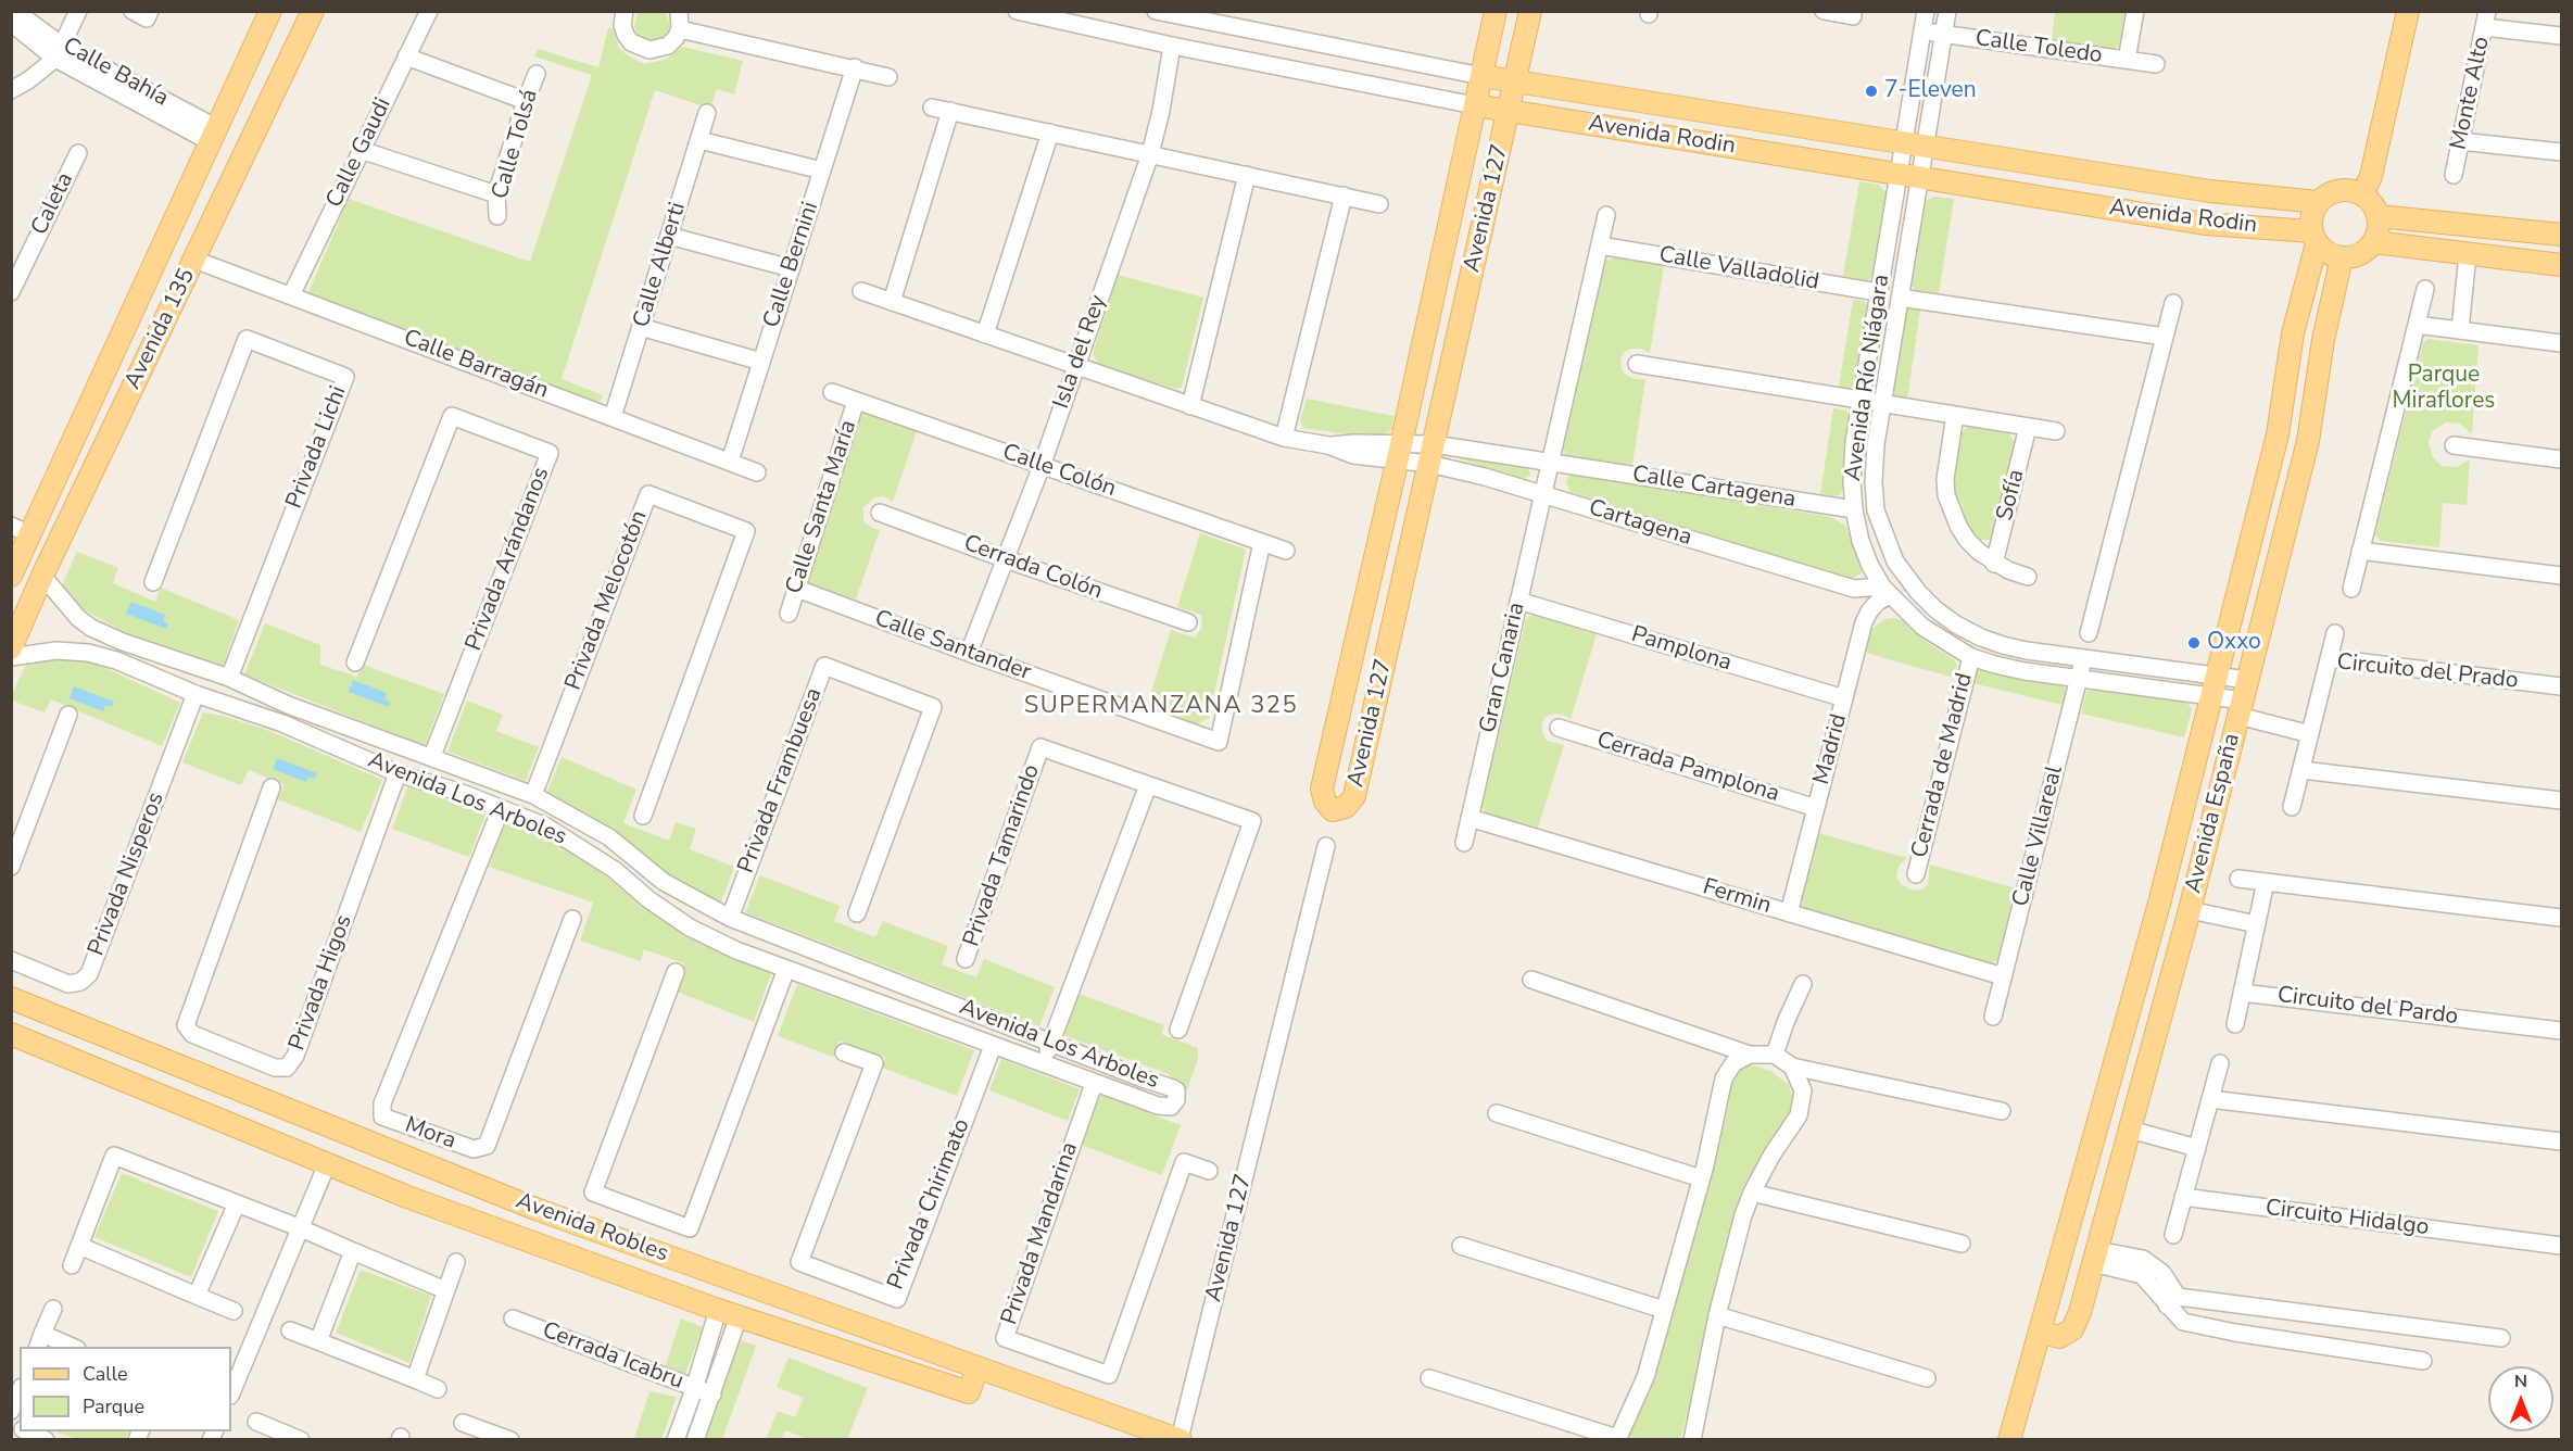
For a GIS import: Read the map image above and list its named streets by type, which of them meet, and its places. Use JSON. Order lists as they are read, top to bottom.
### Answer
{
  "streets": {
    "main road": [
      "Avenida Rodin",
      "Avenida 127",
      "Avenida 135",
      "Avenida España",
      "Avenida Robles"
    ],
    "street": [
      "Calle Toledo",
      "Calle Bahía",
      "Monte Alto",
      "Calle Tolsá",
      "Calle Gaudi",
      "Caleta",
      "Calle Alberti",
      "Calle Bernini",
      "Calle Valladolid",
      "Isla del Rey",
      "Calle Barragán",
      "Avenida Río Niágara",
      "Privada Lichi",
      "Calle Colón",
      "Calle Cartagena",
      "Sofía",
      "Calle Santa María",
      "Cartagena",
      "Privada Arándanos",
      "Cerrada Colón",
      "Privada Melocotón",
      "Calle Santander",
      "Pamplona",
      "Gran Canaria",
      "Circuito del Prado",
      "Madrid",
      "Cerrada de Madrid",
      "Cerrada Pamplona",
      "Privada Frambuesa",
      "Avenida Los Arboles",
      "Calle Villareal",
      "Privada Tamarindo",
      "Privada Nisperos",
      "Fermin",
      "Privada Higos",
      "Circuito del Pardo",
      "Mora",
      "Privada Chirimato",
      "Circuito Hidalgo",
      "Privada Mandarina",
      "Cerrada Icabru"
    ]
  },
  "crossings": [
    ["Calle Toledo", "Avenida Río Niágara"],
    ["Calle Bahía", "Avenida 135"],
    ["Avenida Rodin", "Avenida 127"],
    ["Avenida Rodin", "Isla del Rey"],
    ["Avenida Rodin", "Avenida Río Niágara"],
    ["Avenida Rodin", "Avenida España"],
    ["Calle Gaudi", "Calle Barragán"],
    ["Avenida 127", "Cartagena"],
    ["Avenida 127", "Avenida Robles"],
    ["Calle Alberti", "Calle Barragán"],
    ["Calle Bernini", "Calle Barragán"],
    ["Calle Valladolid", "Avenida Río Niágara"],
    ["Avenida 135", "Calle Barragán"],
    ["Avenida 135", "Avenida Los Arboles"],
    ["Isla del Rey", "Calle Colón"],
    ["Isla del Rey", "Cartagena"],
    ["Isla del Rey", "Cerrada Colón"],
    ["Isla del Rey", "Calle Santander"],
    ["Avenida Río Niágara", "Calle Cartagena"],
    ["Avenida Río Niágara", "Cartagena"],
    ["Avenida Río Niágara", "Madrid"],
    ["Avenida Río Niágara", "Cerrada de Madrid"],
    ["Avenida Río Niágara", "Avenida España"],
    ["Avenida Río Niágara", "Calle Villareal"],
    ["Privada Lichi", "Avenida Los Arboles"],
    ["Calle Colón", "Calle Santa María"],
    ["Calle Colón", "Calle Santander"],
    ["Calle Cartagena", "Cartagena"],
    ["Calle Santa María", "Calle Santander"],
    ["Cartagena", "Gran Canaria"],
    ["Cartagena", "Madrid"],
    ["Privada Arándanos", "Avenida Los Arboles"],
    ["Privada Melocotón", "Avenida Los Arboles"],
    ["Pamplona", "Gran Canaria"],
    ["Pamplona", "Madrid"],
    ["Gran Canaria", "Fermin"],
    ["Madrid", "Cerrada Pamplona"],
    ["Madrid", "Fermin"],
    ["Privada Frambuesa", "Avenida Los Arboles"],
    ["Avenida Los Arboles", "Privada Nisperos"],
    ["Avenida Los Arboles", "Privada Higos"],
    ["Avenida Los Arboles", "Mora"],
    ["Avenida Los Arboles", "Privada Chirimato"],
    ["Avenida Los Arboles", "Privada Mandarina"],
    ["Calle Villareal", "Fermin"]
  ],
  "districts": ["SUPERMANZANA 325"],
  "parks": ["Parque Miraflores"],
  "places": ["7-Eleven", "Oxxo"],
  "legend": ["Calle", "Parque"],
  "north": "top"
}
